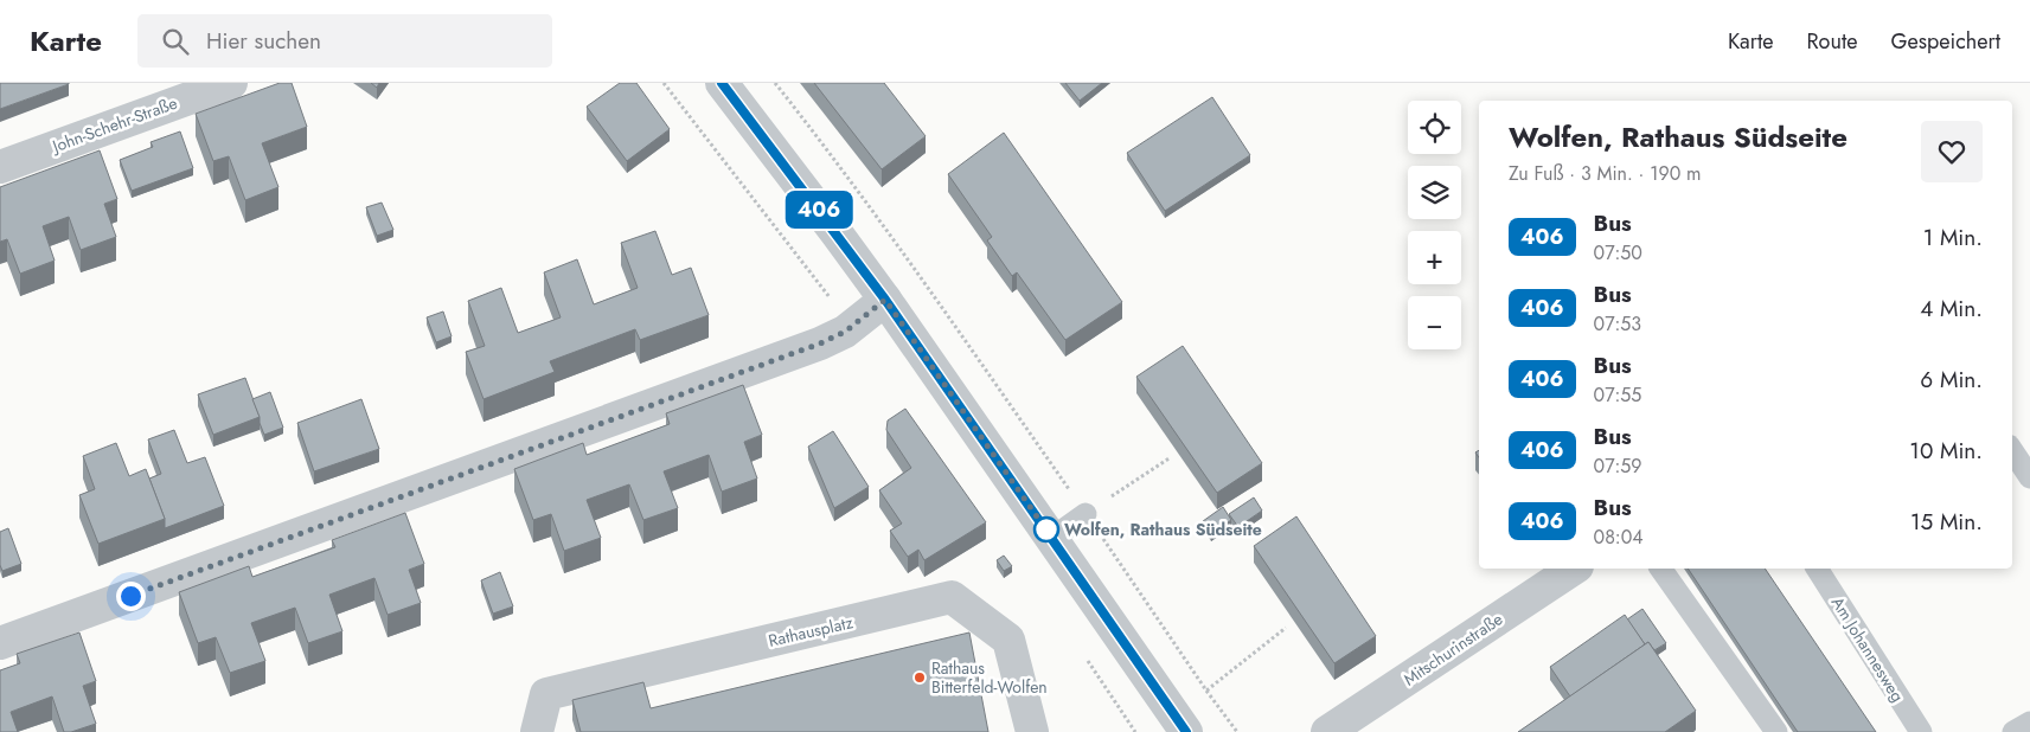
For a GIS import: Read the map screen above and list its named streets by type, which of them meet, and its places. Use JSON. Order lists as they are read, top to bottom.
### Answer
{
  "streets": {
    "street": ["John-Schehr-Straße", "Rathausplatz", "Mitschurinstraße"],
    "lane": ["Am Johannesweg"]
  },
  "places": ["Wolfen, Rathaus Südseite", "Rathaus Bitterfeld-Wolfen"],
  "lines": ["bus line 406"],
  "page": {
    "header": "Karte",
    "search": "Hier suchen",
    "nav": ["Karte", "Route", "Gespeichert"],
    "on_map": "406",
    "map_buttons": ["+", "−"],
    "heading": ["Wolfen, Rathaus Südseite", "Zu Fuß · 3 Min. · 190 m"],
    "list": [
      {
        "mark": "406",
        "name": "Bus",
        "note": "07:50",
        "value": "1 Min."
      },
      {
        "mark": "406",
        "name": "Bus",
        "note": "07:53",
        "value": "4 Min."
      },
      {
        "mark": "406",
        "name": "Bus",
        "note": "07:55",
        "value": "6 Min."
      },
      {
        "mark": "406",
        "name": "Bus",
        "note": "07:59",
        "value": "10 Min."
      },
      {
        "mark": "406",
        "name": "Bus",
        "note": "08:04",
        "value": "15 Min."
      }
    ]
  }
}
